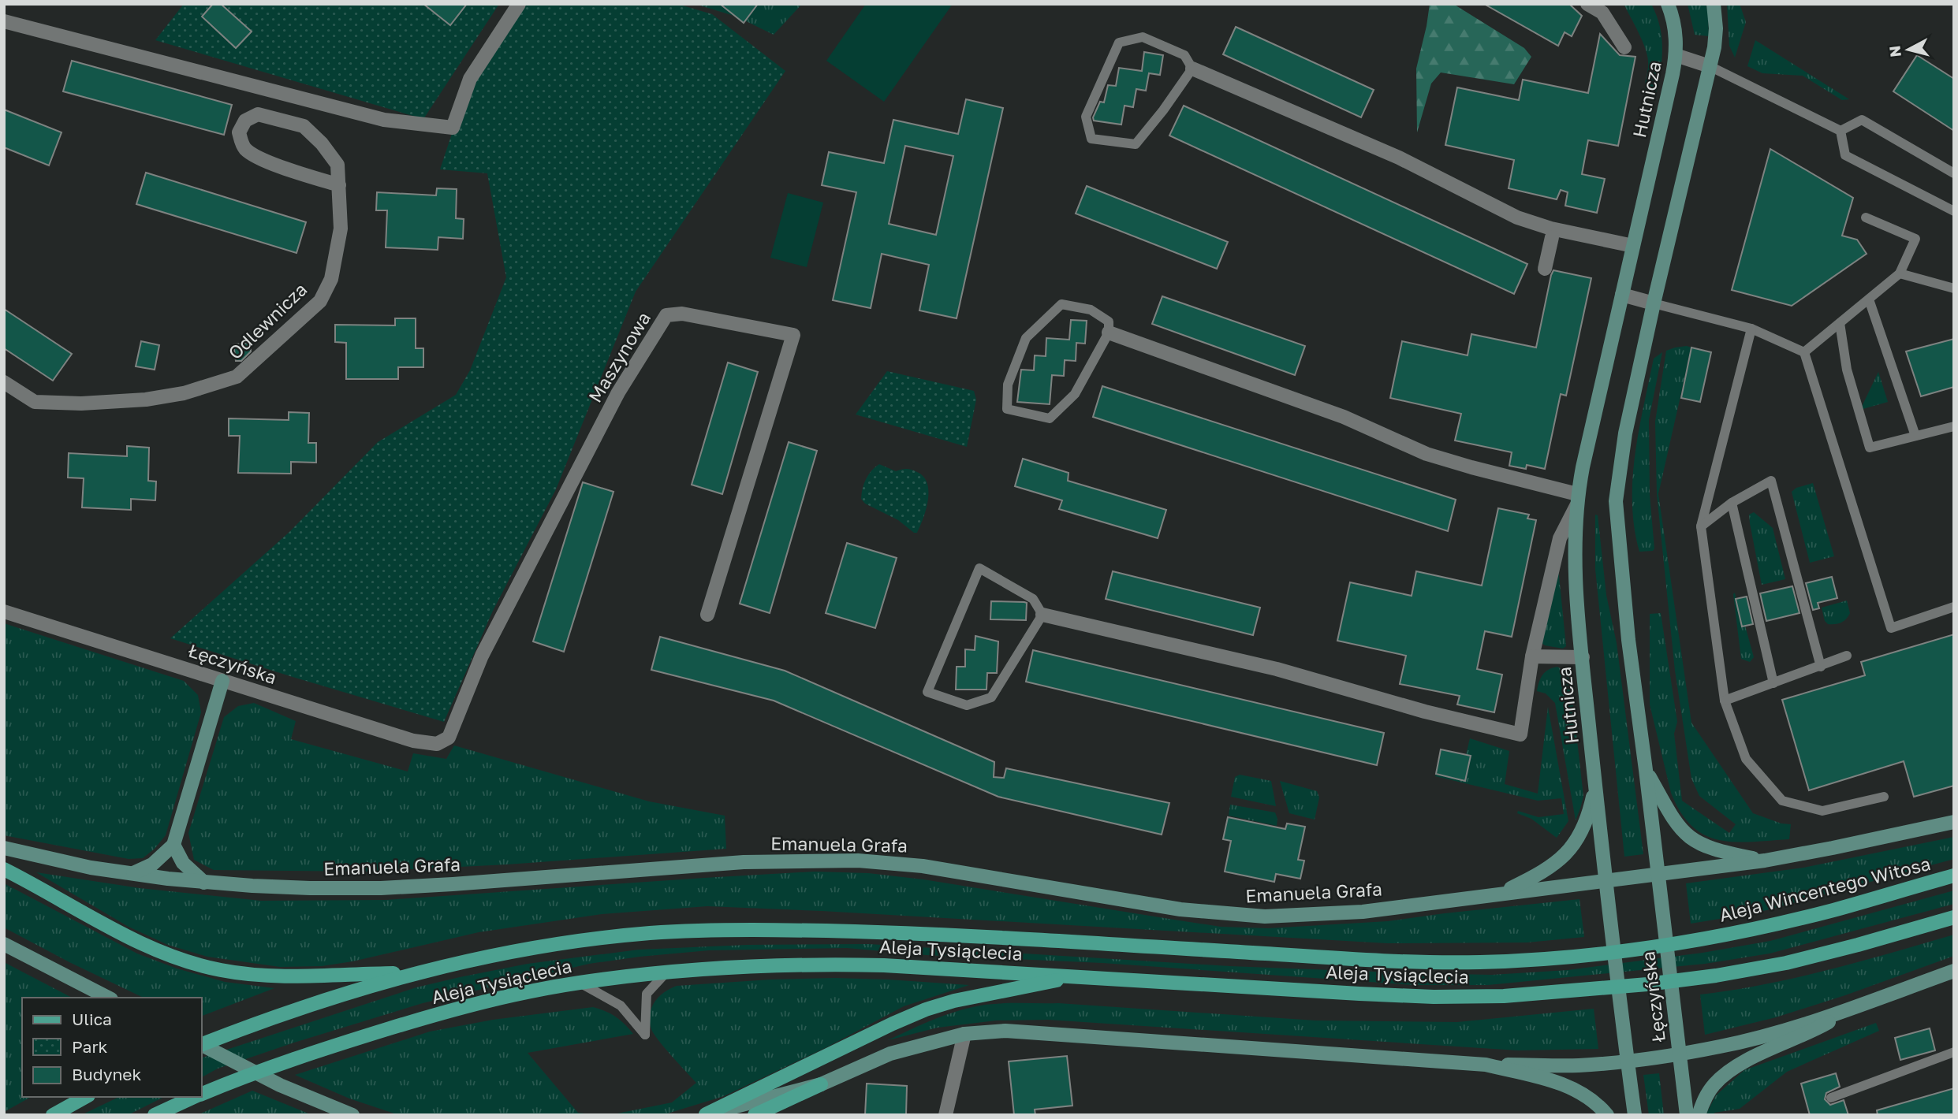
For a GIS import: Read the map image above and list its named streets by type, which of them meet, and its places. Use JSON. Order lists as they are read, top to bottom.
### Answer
{
  "streets": {
    "main road": ["Aleja Wincentego Witosa", "Aleja Tysiąclecia"],
    "street": [
      "Hutnicza",
      "Odlewnicza",
      "Maszynowa",
      "Łęczyńska",
      "Emanuela Grafa"
    ]
  },
  "crossings": [
    ["Hutnicza", "Emanuela Grafa"],
    ["Maszynowa", "Łęczyńska"],
    ["Aleja Wincentego Witosa", "Aleja Tysiąclecia"]
  ],
  "legend": ["Ulica", "Park", "Budynek"],
  "north": "left"
}
